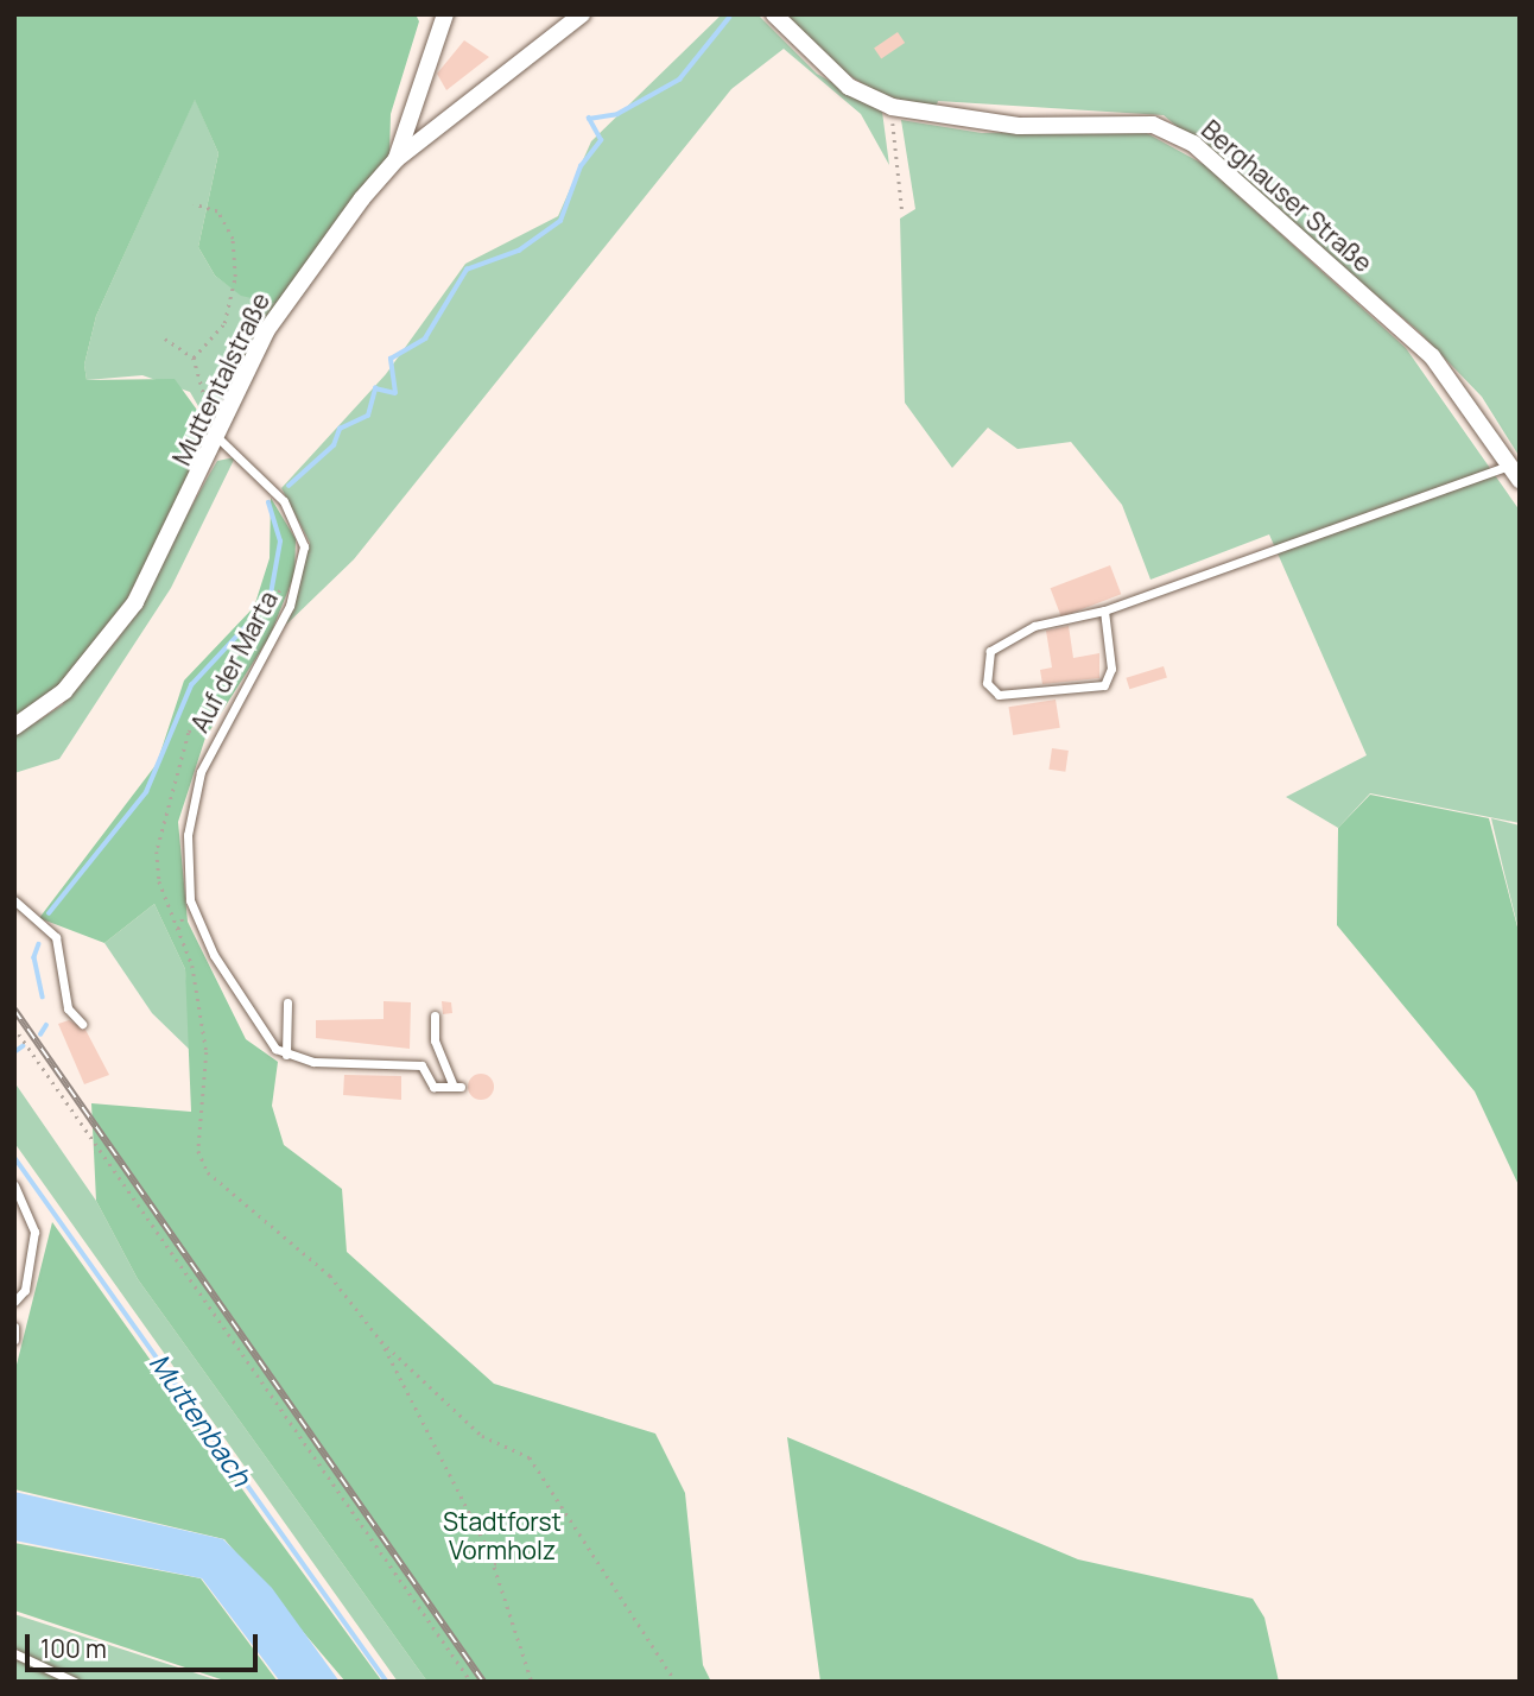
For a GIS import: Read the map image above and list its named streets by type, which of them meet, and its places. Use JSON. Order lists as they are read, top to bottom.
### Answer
{
  "streets": {
    "street": ["Berghauser Straße", "Muttentalstraße"],
    "lane": ["Auf der Marta"]
  },
  "crossings": [
    ["Muttentalstraße", "Auf der Marta"]
  ],
  "water": ["Muttenbach"],
  "parks": ["Stadtforst Vormholz"],
  "scale_bar": "100 m"
}
